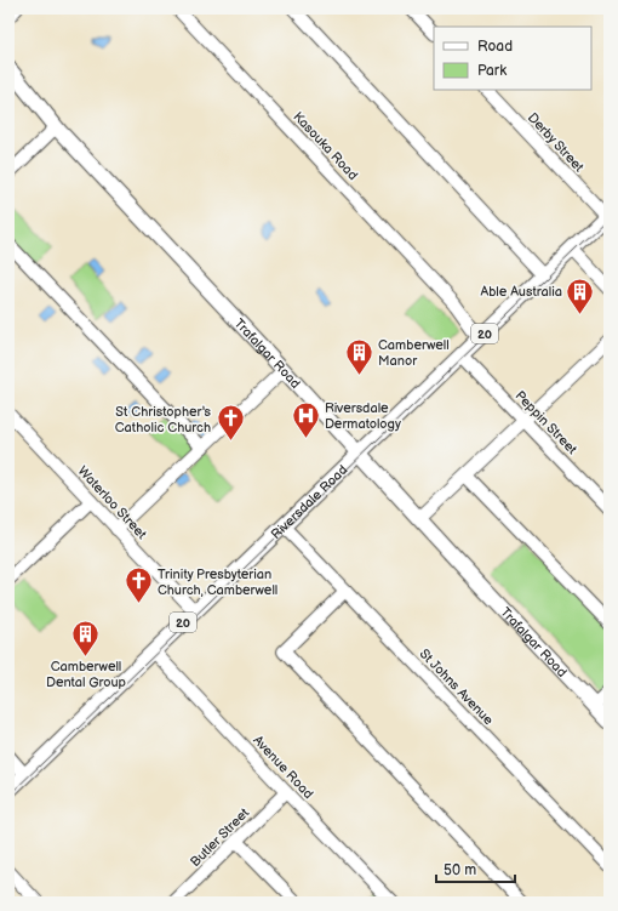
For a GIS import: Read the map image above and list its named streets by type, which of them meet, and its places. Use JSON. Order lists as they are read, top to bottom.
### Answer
{
  "streets": {
    "main road": ["20", "Trafalgar Road", "Riversdale Road"],
    "street": [
      "Derby Street",
      "Kasouka Road",
      "Peppin Street",
      "Waterloo Street",
      "St Johns Avenue",
      "Avenue Road",
      "Butler Street"
    ]
  },
  "crossings": [
    ["Derby Street", "Riversdale Road"],
    ["Kasouka Road", "Riversdale Road"],
    ["Trafalgar Road", "Riversdale Road"],
    ["Peppin Street", "Riversdale Road"],
    ["Waterloo Street", "Riversdale Road"],
    ["Riversdale Road", "St Johns Avenue"],
    ["Riversdale Road", "Avenue Road"],
    ["Avenue Road", "Butler Street"]
  ],
  "places": {
    "building": ["Able Australia", "Camberwell Manor", "Camberwell Dental Group"],
    "hospital": ["Riversdale Dermatology"],
    "church": ["St Christopher's Catholic Church", "Trinity Presbyterian Church, Camberwell"]
  },
  "legend": ["Road", "Park"],
  "scale_bar": "50 m"
}
